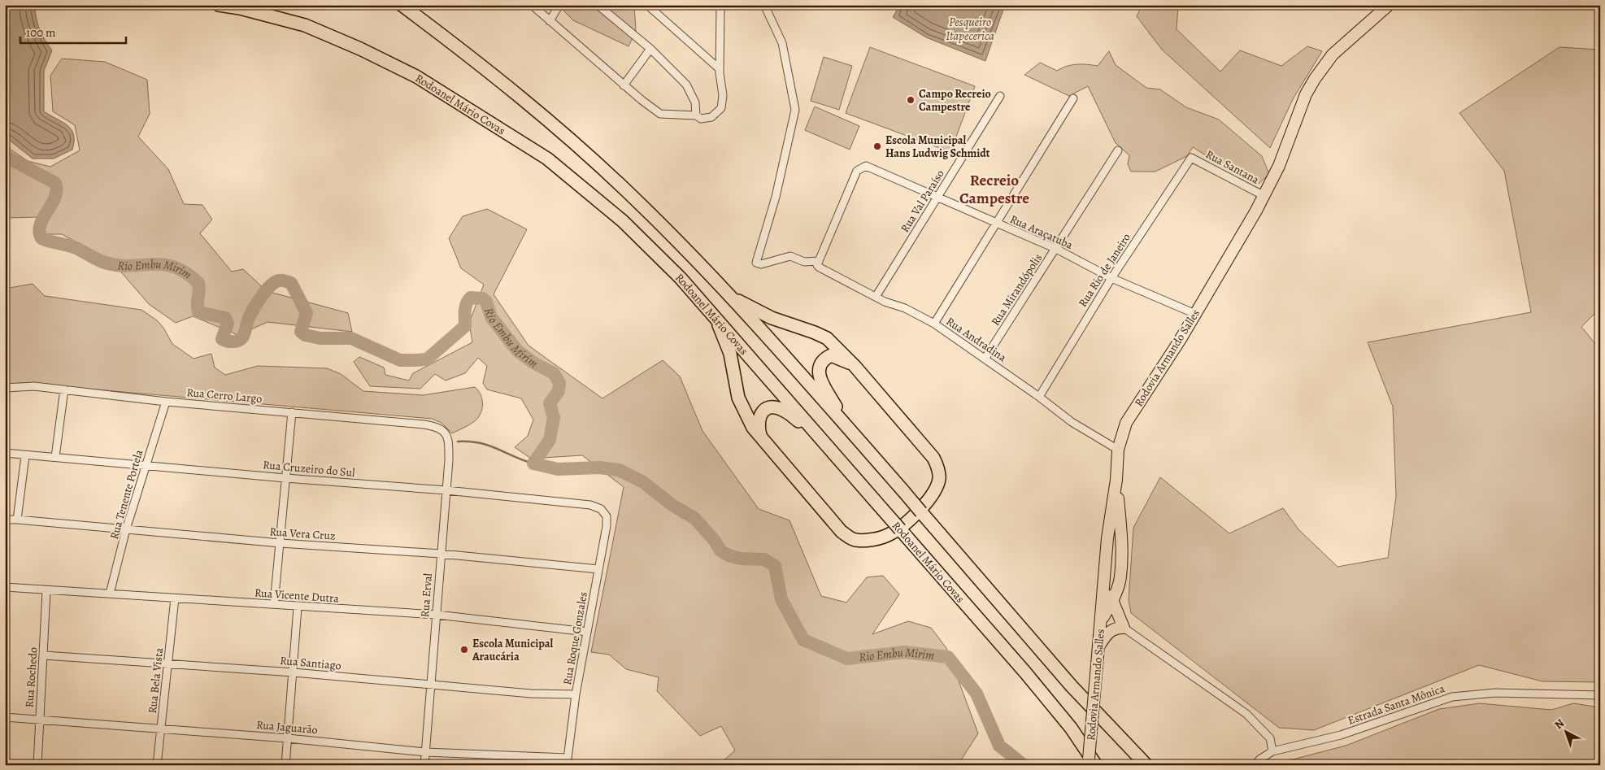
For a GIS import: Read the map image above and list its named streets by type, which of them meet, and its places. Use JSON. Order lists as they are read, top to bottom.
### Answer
{
  "streets": {
    "highway": ["Rodoanel Mário Covas"],
    "main road": ["Rodovia Armando Salles"],
    "street": [
      "Rua Santana",
      "Rua Val Paraíso",
      "Rua Araçatuba",
      "Rua Rio de Janeiro",
      "Rua Mirandópolis",
      "Rua Andradina",
      "Rua Cerro Largo",
      "Rua Cruzeiro do Sul",
      "Rua Tenente Portela",
      "Rua Vera Cruz",
      "Rua Vicente Dutra",
      "Rua Erval",
      "Rua Roque Gonzales",
      "Rua Santiago",
      "Rua Rochedo",
      "Rua Bela Vista",
      "Estrada Santa Mônica",
      "Rua Jaguarão"
    ]
  },
  "crossings": [
    ["Rua Santana", "Rua Rio de Janeiro"],
    ["Rua Santana", "Rodovia Armando Salles"],
    ["Rua Val Paraíso", "Rua Araçatuba"],
    ["Rua Val Paraíso", "Rua Andradina"],
    ["Rua Araçatuba", "Rua Rio de Janeiro"],
    ["Rua Araçatuba", "Rua Mirandópolis"],
    ["Rua Araçatuba", "Rua Andradina"],
    ["Rua Araçatuba", "Rodovia Armando Salles"],
    ["Rua Rio de Janeiro", "Rua Andradina"],
    ["Rua Mirandópolis", "Rua Andradina"],
    ["Rua Andradina", "Rodovia Armando Salles"],
    ["Rua Cerro Largo", "Rua Tenente Portela"],
    ["Rua Cerro Largo", "Rua Erval"],
    ["Rua Cruzeiro do Sul", "Rua Tenente Portela"],
    ["Rua Cruzeiro do Sul", "Rua Erval"],
    ["Rua Cruzeiro do Sul", "Rua Roque Gonzales"],
    ["Rua Tenente Portela", "Rua Vera Cruz"],
    ["Rua Tenente Portela", "Rua Vicente Dutra"],
    ["Rua Vera Cruz", "Rua Erval"],
    ["Rua Vera Cruz", "Rua Roque Gonzales"],
    ["Rua Vicente Dutra", "Rua Erval"],
    ["Rua Vicente Dutra", "Rua Roque Gonzales"],
    ["Rua Vicente Dutra", "Rua Rochedo"],
    ["Rua Vicente Dutra", "Rua Bela Vista"],
    ["Rua Erval", "Rua Santiago"],
    ["Rua Erval", "Rua Jaguarão"],
    ["Rua Roque Gonzales", "Rua Santiago"],
    ["Rua Roque Gonzales", "Rua Jaguarão"],
    ["Rua Santiago", "Rua Rochedo"],
    ["Rua Santiago", "Rua Bela Vista"],
    ["Rua Rochedo", "Rua Jaguarão"],
    ["Rua Bela Vista", "Rua Jaguarão"]
  ],
  "districts": ["Recreio Campestre"],
  "water": ["Pesqueiro Itapecerica", "Rio Embu Mirim"],
  "places": ["Campo Recreio Campestre", "Escola Municipal Hans Ludwig Schmidt", "Escola Municipal Araucária"],
  "scale_bar": "100 m",
  "north": "top left"
}
